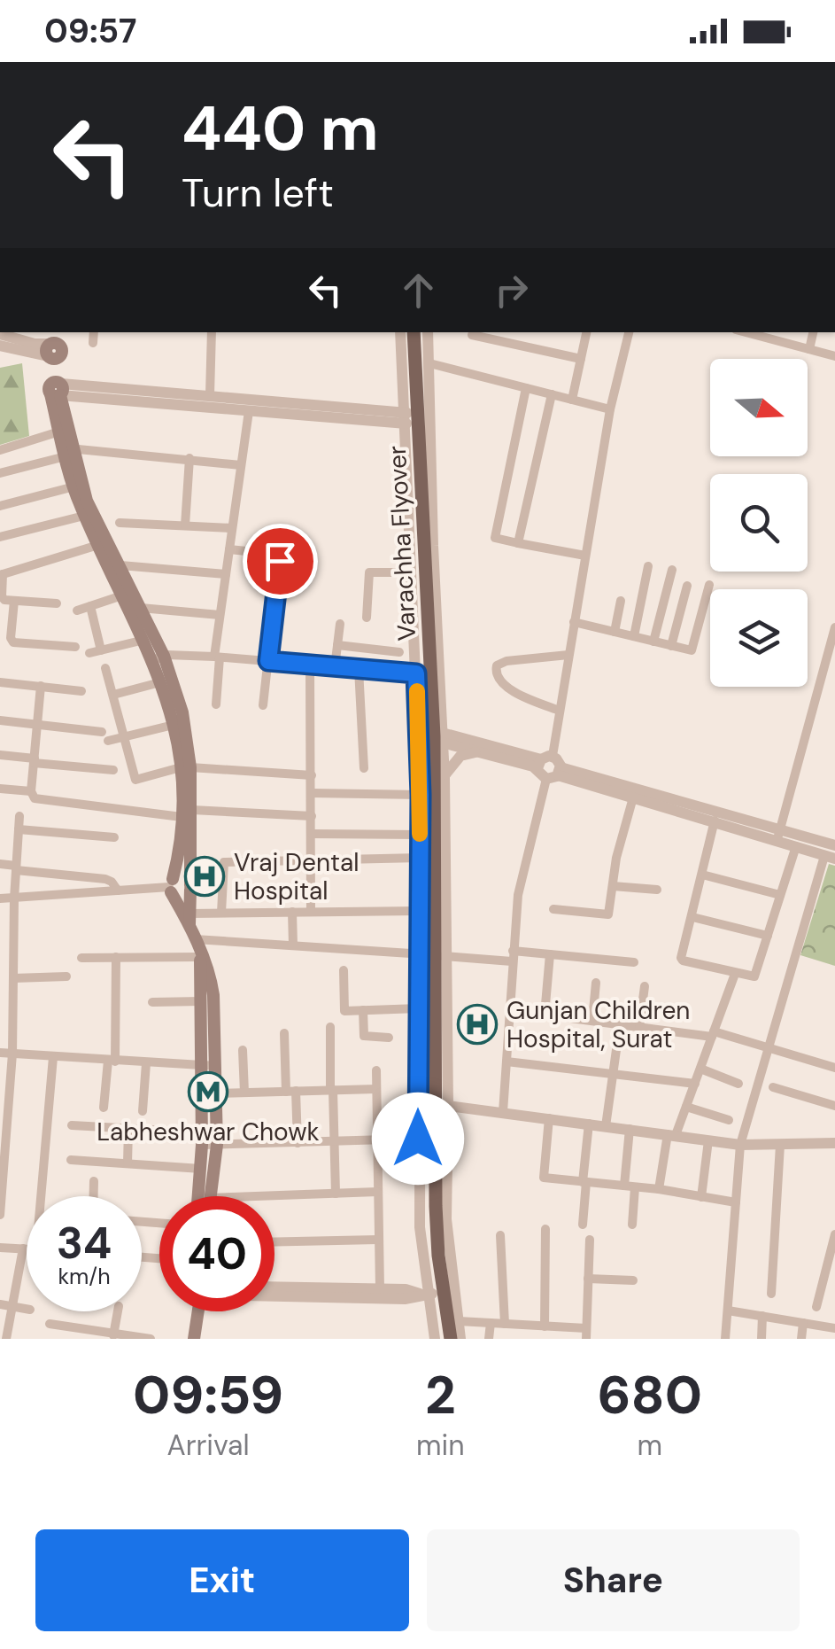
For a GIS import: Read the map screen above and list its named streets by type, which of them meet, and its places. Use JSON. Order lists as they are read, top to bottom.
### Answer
{
  "streets": {
    "main road": ["Varachha Flyover"]
  },
  "places": {
    "hospital": ["Vraj Dental Hospital", "Gunjan Children Hospital, Surat"],
    "metro station": ["Labheshwar Chowk"]
  },
  "north": "right",
  "page": {
    "status": "09:57",
    "turn": ["440 m", "Turn left"],
    "speed": "34 km/h",
    "limit": "40",
    "eta": [
      "09:59",
      "Arrival",
      "2",
      "min",
      "680",
      "m"
    ],
    "buttons": ["Exit", "Share"]
  }
}
